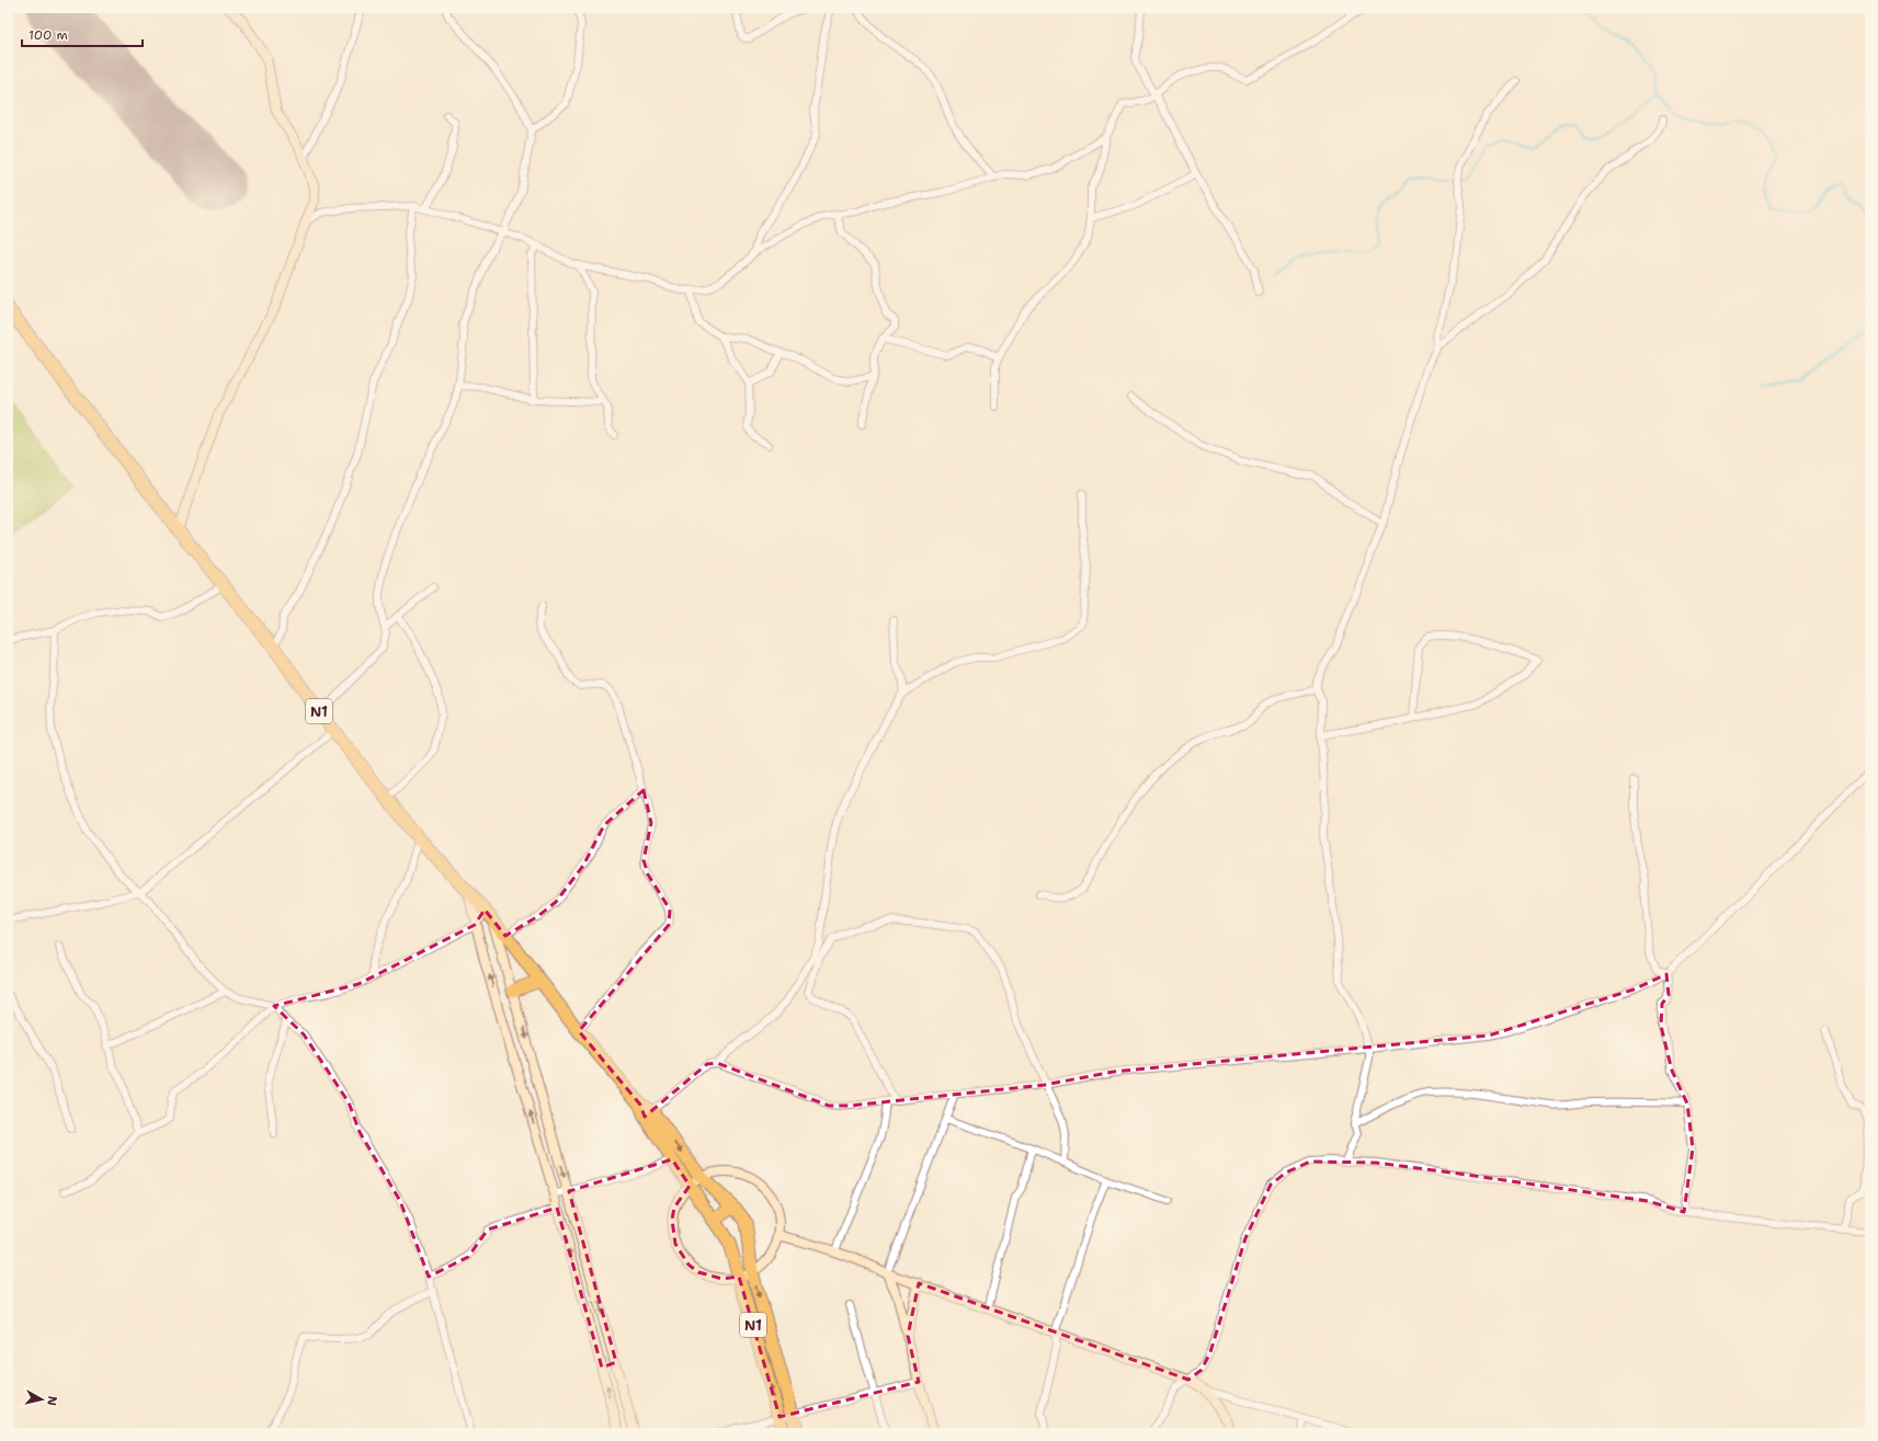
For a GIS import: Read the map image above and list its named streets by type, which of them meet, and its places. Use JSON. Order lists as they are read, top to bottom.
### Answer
{
  "streets": {
    "highway": ["N1"]
  },
  "scale_bar": "100 m",
  "north": "right"
}
